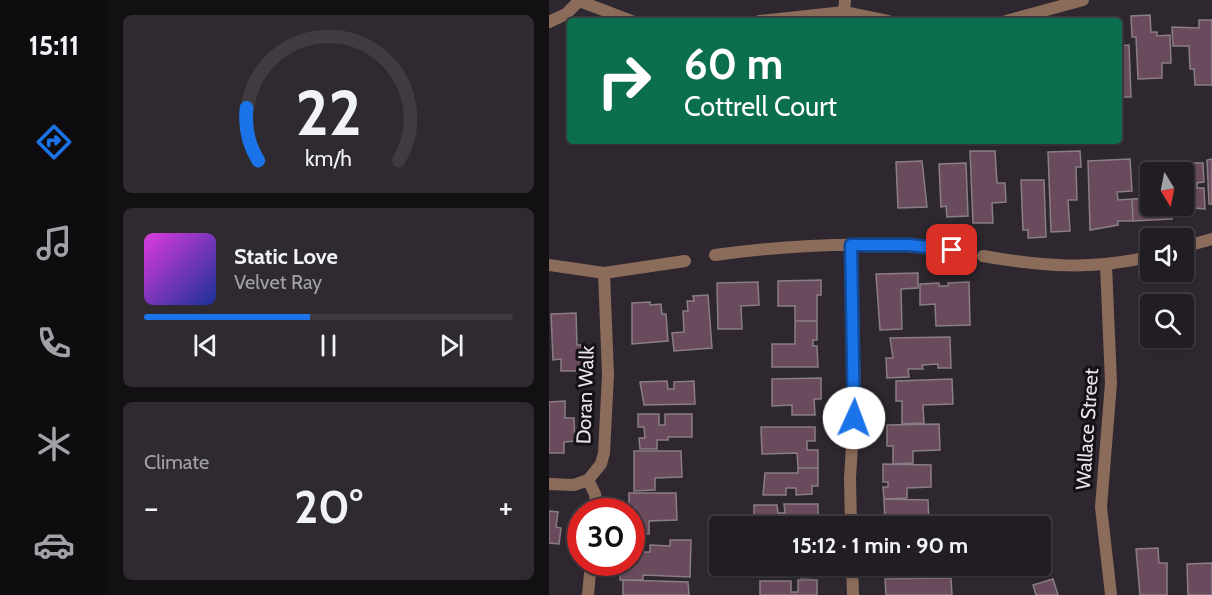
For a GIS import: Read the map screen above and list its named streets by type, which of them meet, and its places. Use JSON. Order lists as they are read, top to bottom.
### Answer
{
  "streets": {
    "street": ["Doran Walk", "Wallace Street"]
  },
  "north": "bottom",
  "page": {
    "tabs": "15:11",
    "turn": ["60 m", "Cottrell Court"],
    "song": ["Static Love", "Velvet Ray"],
    "tile": "Climate",
    "heat": ["−", "20°", "+"],
    "limit": "30",
    "trip": "15:12 · 1 min · 90 m",
    "gauge": ["22", "km/h"]
  }
}
